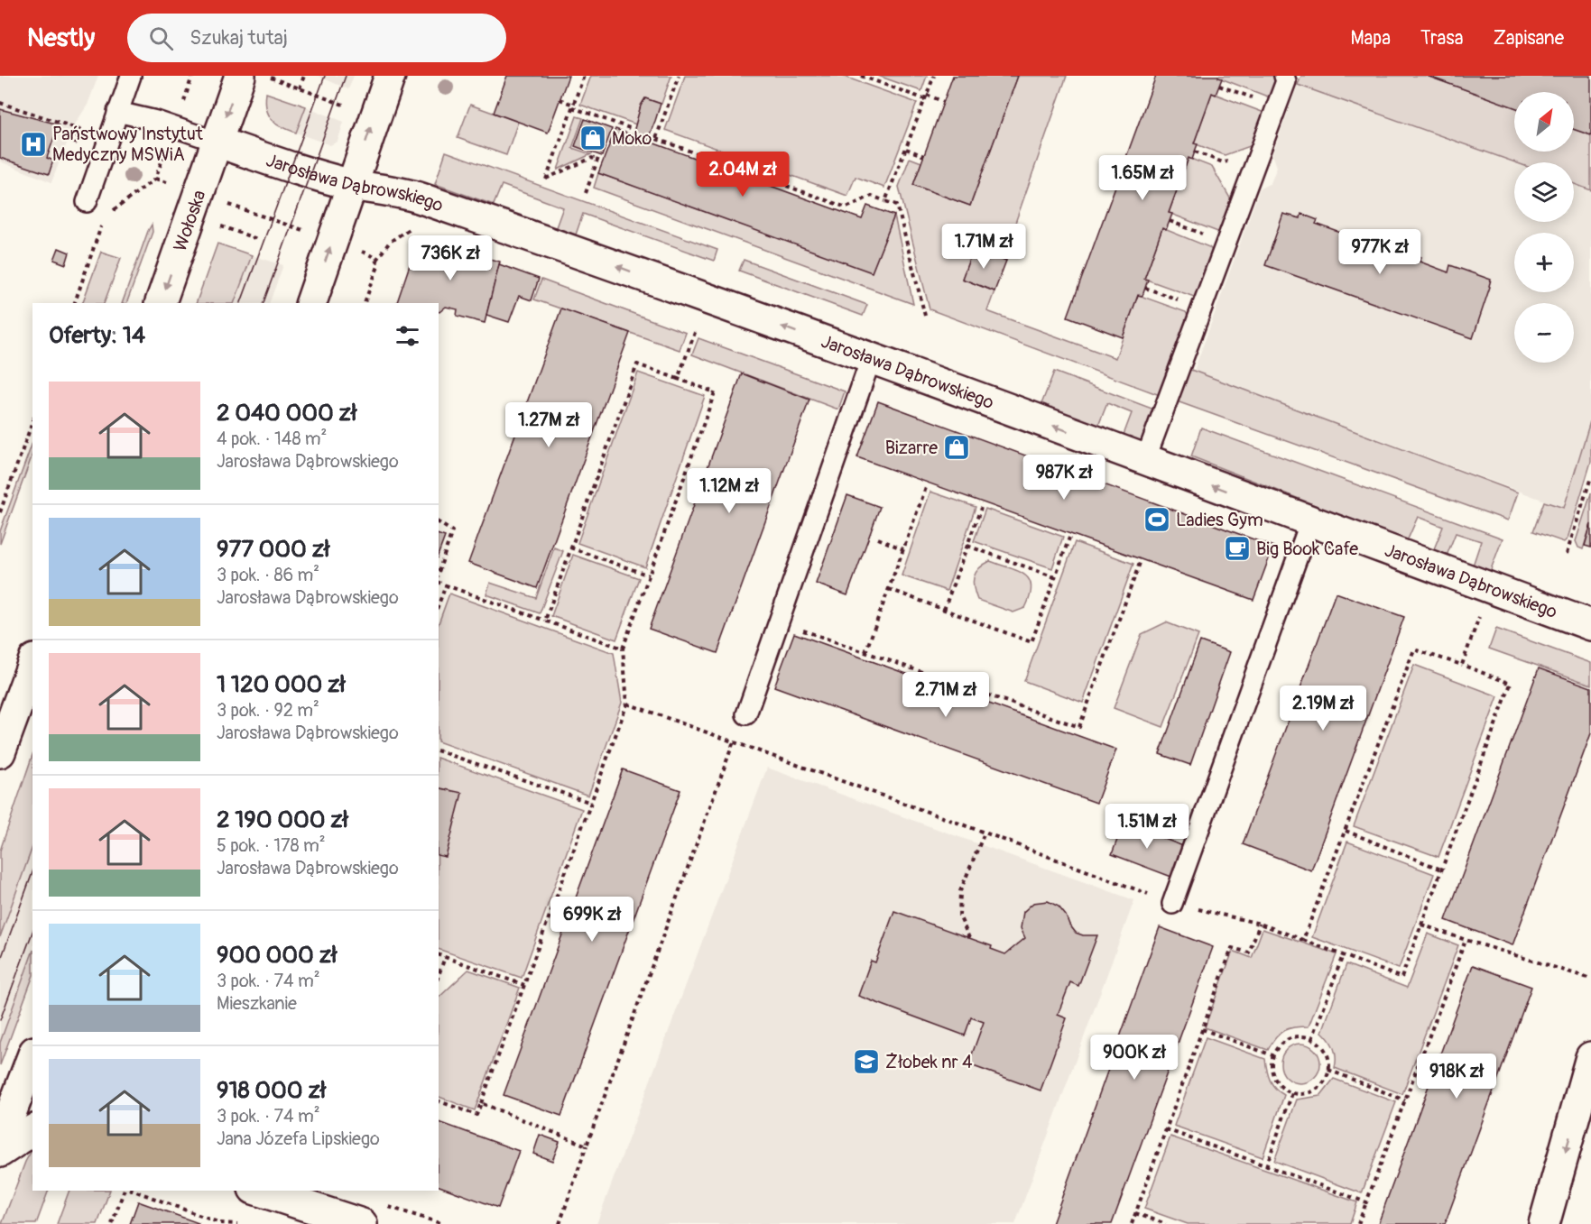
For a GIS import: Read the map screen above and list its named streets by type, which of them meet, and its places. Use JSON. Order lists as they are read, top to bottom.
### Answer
{
  "streets": {
    "street": ["Jarosława Dąbrowskiego", "Wołoska"]
  },
  "crossings": [
    ["Jarosława Dąbrowskiego", "Wołoska"]
  ],
  "one_way": ["Jarosława Dąbrowskiego"],
  "places": {
    "shop": ["Moko", "Bizarre"],
    "hospital": ["Państwowy Instytut Medyczny MSWiA"],
    "sports": ["Ladies Gym"],
    "cafe": ["Big Book Cafe"],
    "school or university": ["Żłobek nr 4"]
  },
  "north": "top right",
  "page": {
    "header": "Nestly",
    "search": "Szukaj tutaj",
    "nav": ["Mapa", "Trasa", "Zapisane"],
    "map_buttons": ["+", "−"],
    "price": [
      "2.04M zł",
      "1.65M zł",
      "1.71M zł",
      "977K zł",
      "736K zł",
      "1.27M zł",
      "987K zł",
      "1.12M zł",
      "2.71M zł",
      "2.19M zł",
      "1.51M zł",
      "699K zł",
      "900K zł",
      "918K zł"
    ],
    "heading": "Oferty: 14",
    "list": [
      {
        "name": "2 040 000 zł",
        "note": "4 pok. · 148 m² · Jarosława Dąbrowskiego"
      },
      {
        "name": "977 000 zł",
        "note": "3 pok. · 86 m² · Jarosława Dąbrowskiego"
      },
      {
        "name": "1 120 000 zł",
        "note": "3 pok. · 92 m² · Jarosława Dąbrowskiego"
      },
      {
        "name": "2 190 000 zł",
        "note": "5 pok. · 178 m² · Jarosława Dąbrowskiego"
      },
      {
        "name": "900 000 zł",
        "note": "3 pok. · 74 m² · Mieszkanie"
      },
      {
        "name": "918 000 zł",
        "note": "3 pok. · 74 m² · Jana Józefa Lipskiego"
      }
    ]
  }
}
